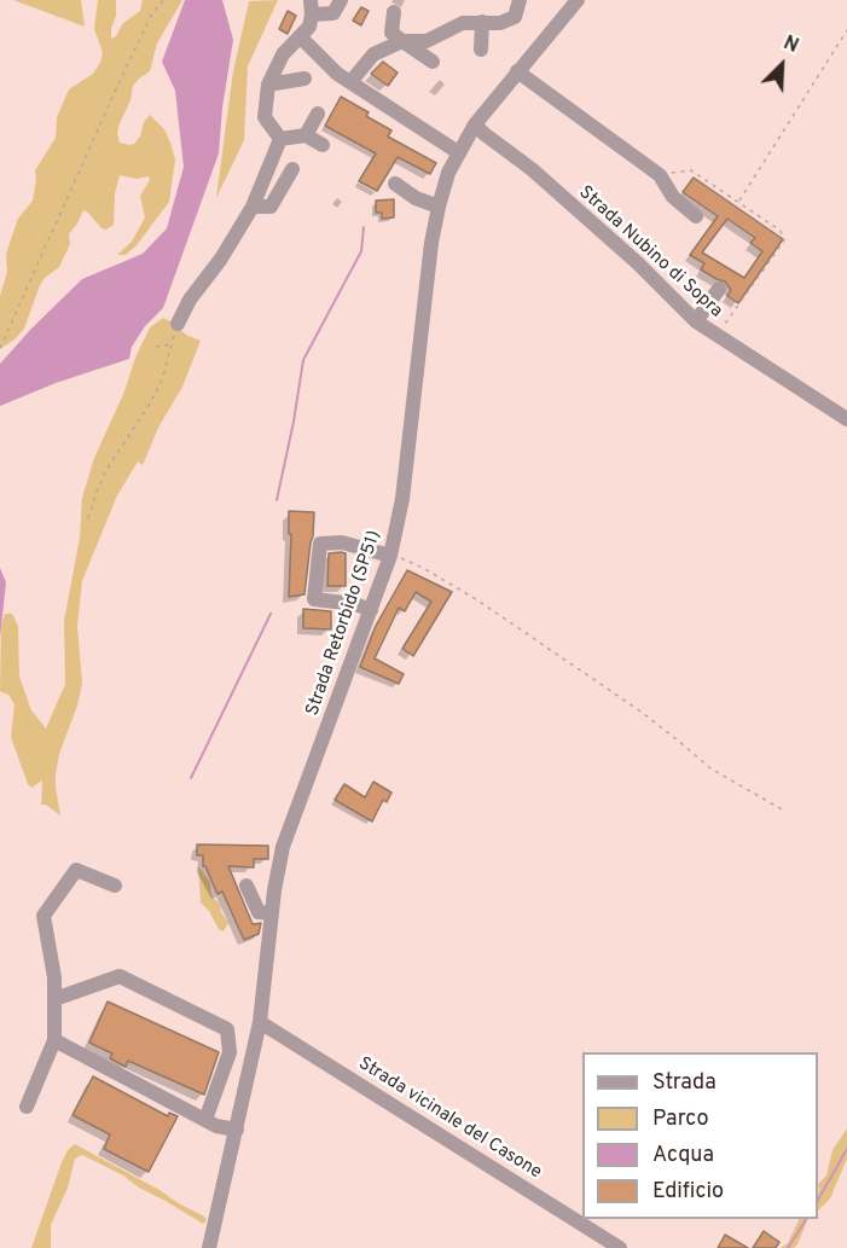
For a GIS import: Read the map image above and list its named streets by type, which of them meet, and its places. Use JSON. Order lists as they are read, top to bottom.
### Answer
{
  "streets": {
    "street": ["Strada Nubino di Sopra", "Strada Retorbido (SP51)", "Strada vicinale del Casone"]
  },
  "crossings": [
    ["Strada Nubino di Sopra", "Strada Retorbido (SP51)"],
    ["Strada Retorbido (SP51)", "Strada vicinale del Casone"]
  ],
  "legend": [
    "Strada",
    "Parco",
    "Acqua",
    "Edificio"
  ],
  "north": "top right"
}
